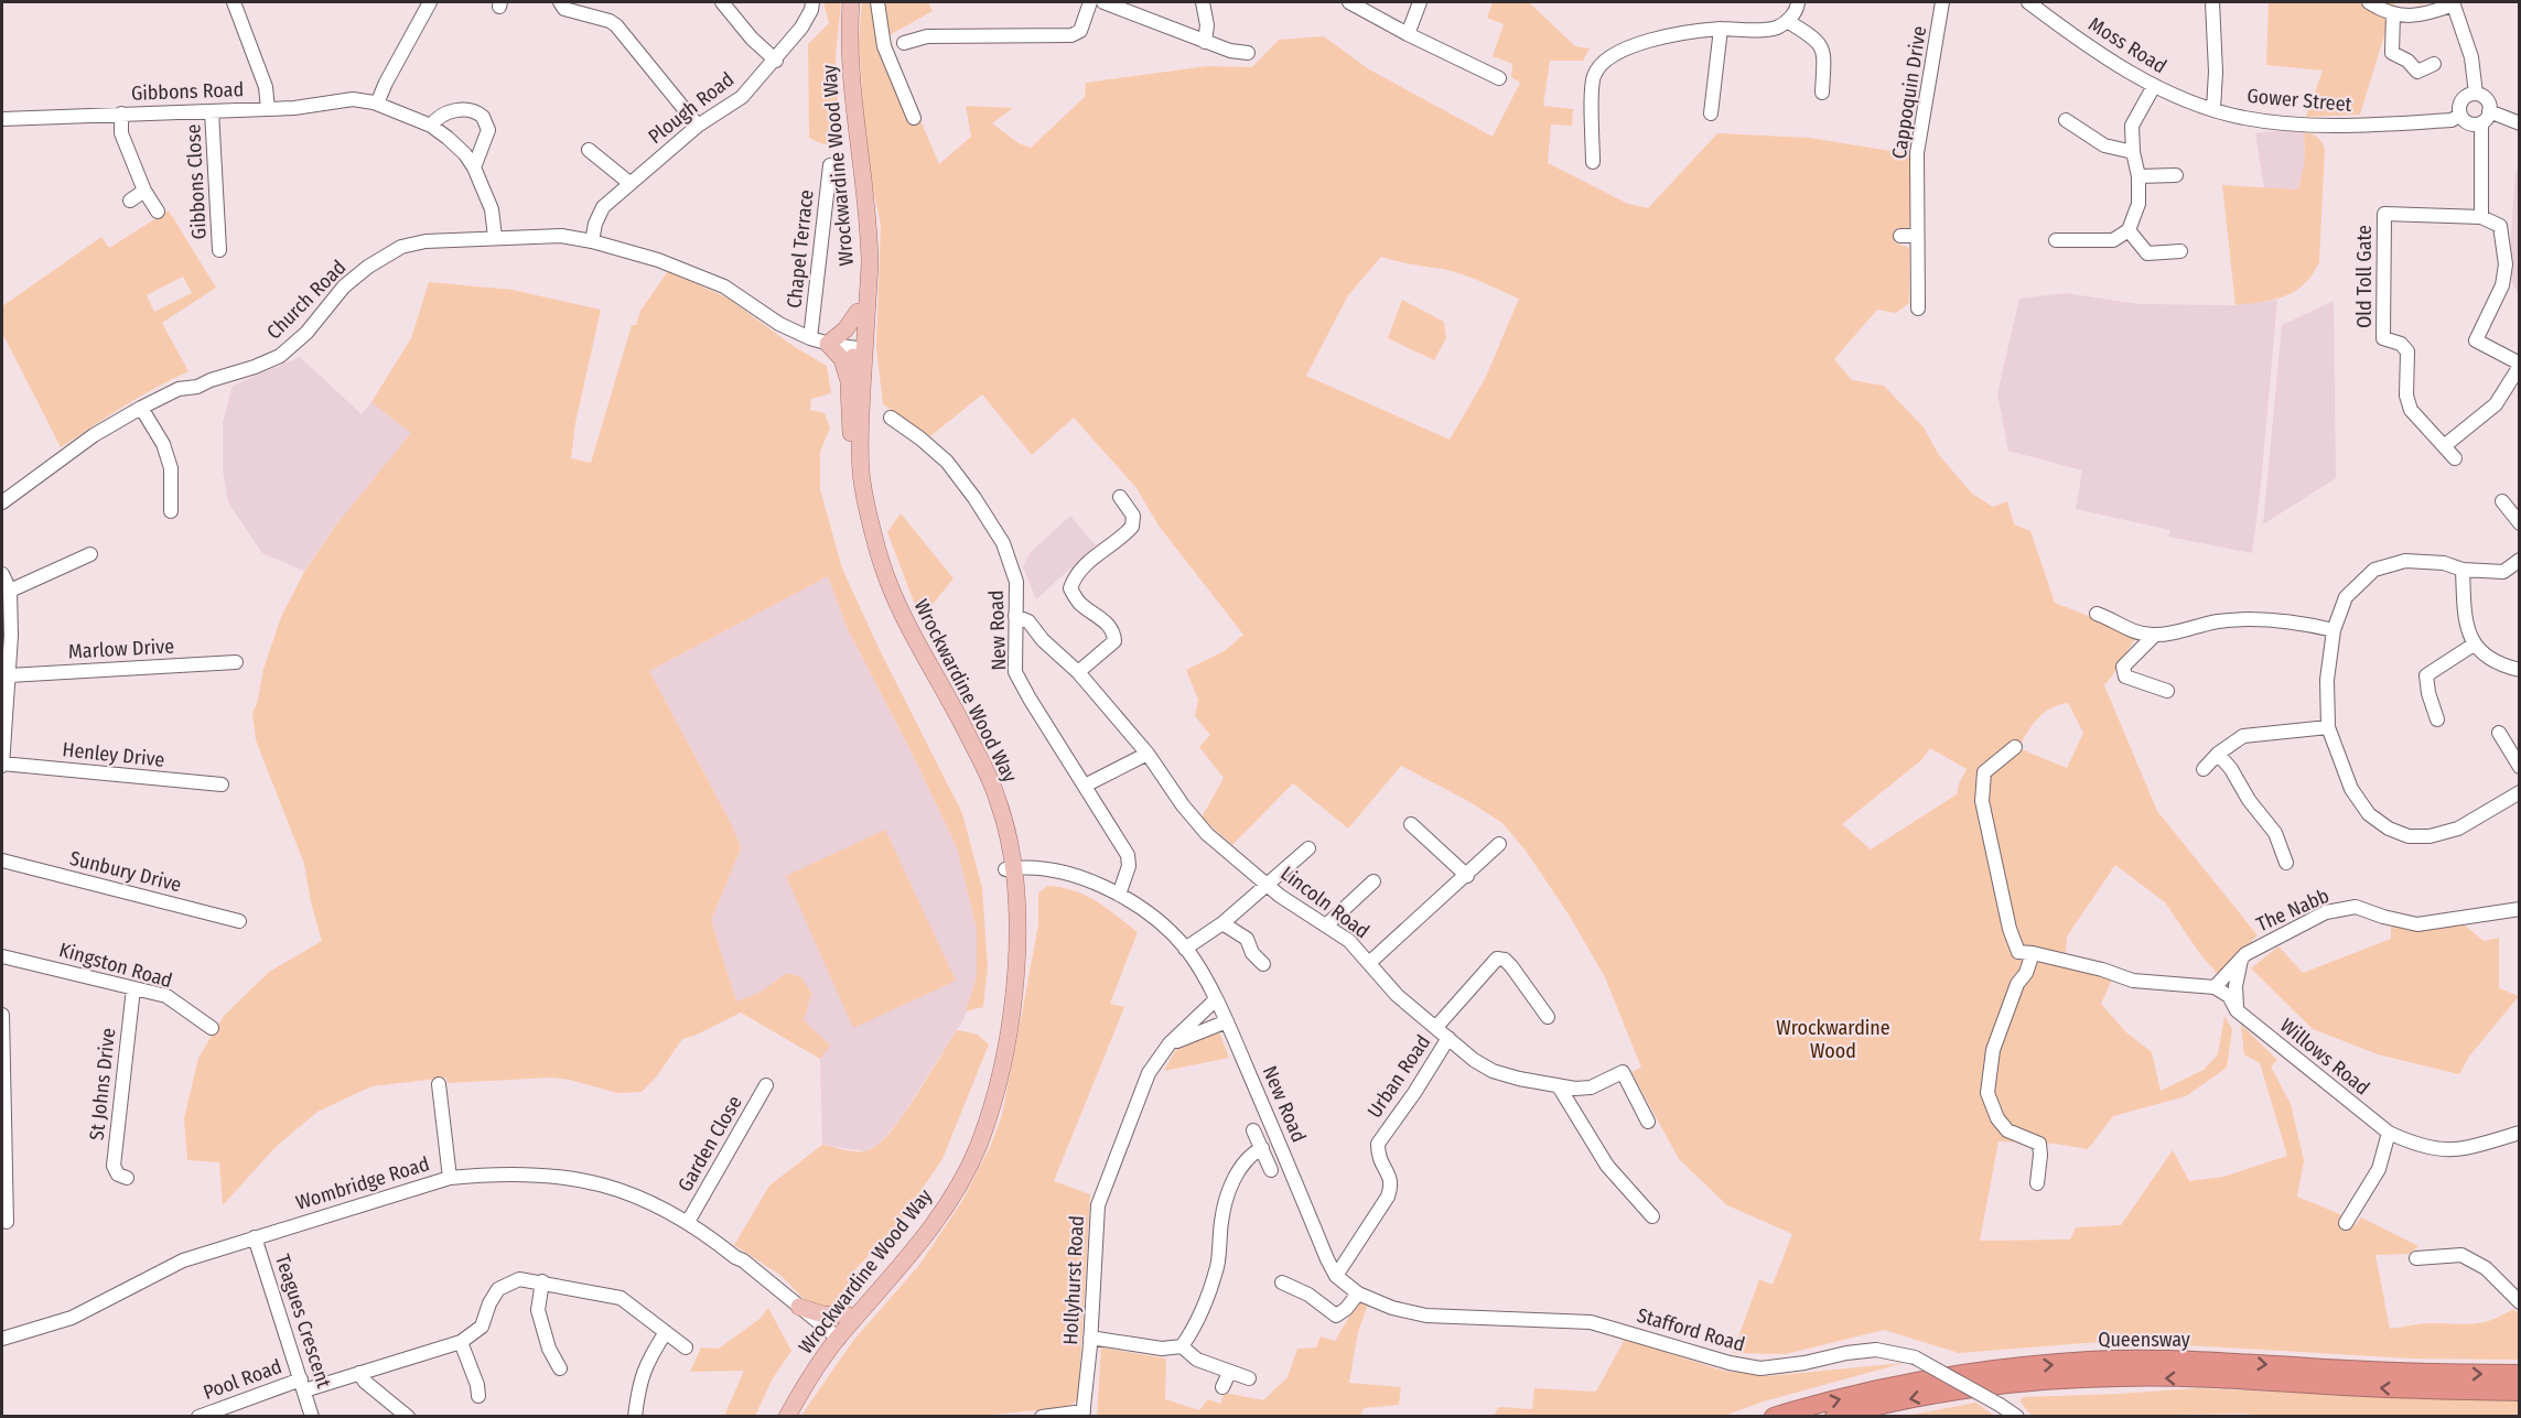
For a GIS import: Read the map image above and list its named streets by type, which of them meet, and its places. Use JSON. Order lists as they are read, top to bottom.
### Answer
{
  "streets": {
    "highway": ["Queensway"],
    "main road": ["Wrockwardine Wood Way"],
    "street": [
      "Moss Road",
      "Gibbons Road",
      "Cappoquin Drive",
      "Gower Street",
      "Plough Road",
      "Gibbons Close",
      "Chapel Terrace",
      "Old Toll Gate",
      "Church Road",
      "New Road",
      "Marlow Drive",
      "Henley Drive",
      "Sunbury Drive",
      "Lincoln Road",
      "The Nabb",
      "Kingston Road",
      "Willows Road",
      "Urban Road",
      "St Johns Drive",
      "Garden Close",
      "Wombridge Road",
      "Hollyhurst Road",
      "Teagues Crescent",
      "Stafford Road",
      "Pool Road"
    ]
  },
  "crossings": [
    ["Moss Road", "Gower Street"],
    ["Gibbons Road", "Gibbons Close"],
    ["Gibbons Road", "Church Road"],
    ["Plough Road", "Church Road"],
    ["Wrockwardine Wood Way", "New Road"],
    ["Wrockwardine Wood Way", "Wombridge Road"],
    ["New Road", "Lincoln Road"],
    ["New Road", "Urban Road"],
    ["New Road", "Hollyhurst Road"],
    ["New Road", "Stafford Road"],
    ["Lincoln Road", "Urban Road"],
    ["Kingston Road", "St Johns Drive"],
    ["Garden Close", "Wombridge Road"],
    ["Wombridge Road", "Teagues Crescent"],
    ["Teagues Crescent", "Pool Road"]
  ],
  "parks": ["Wrockwardine Wood"]
}
